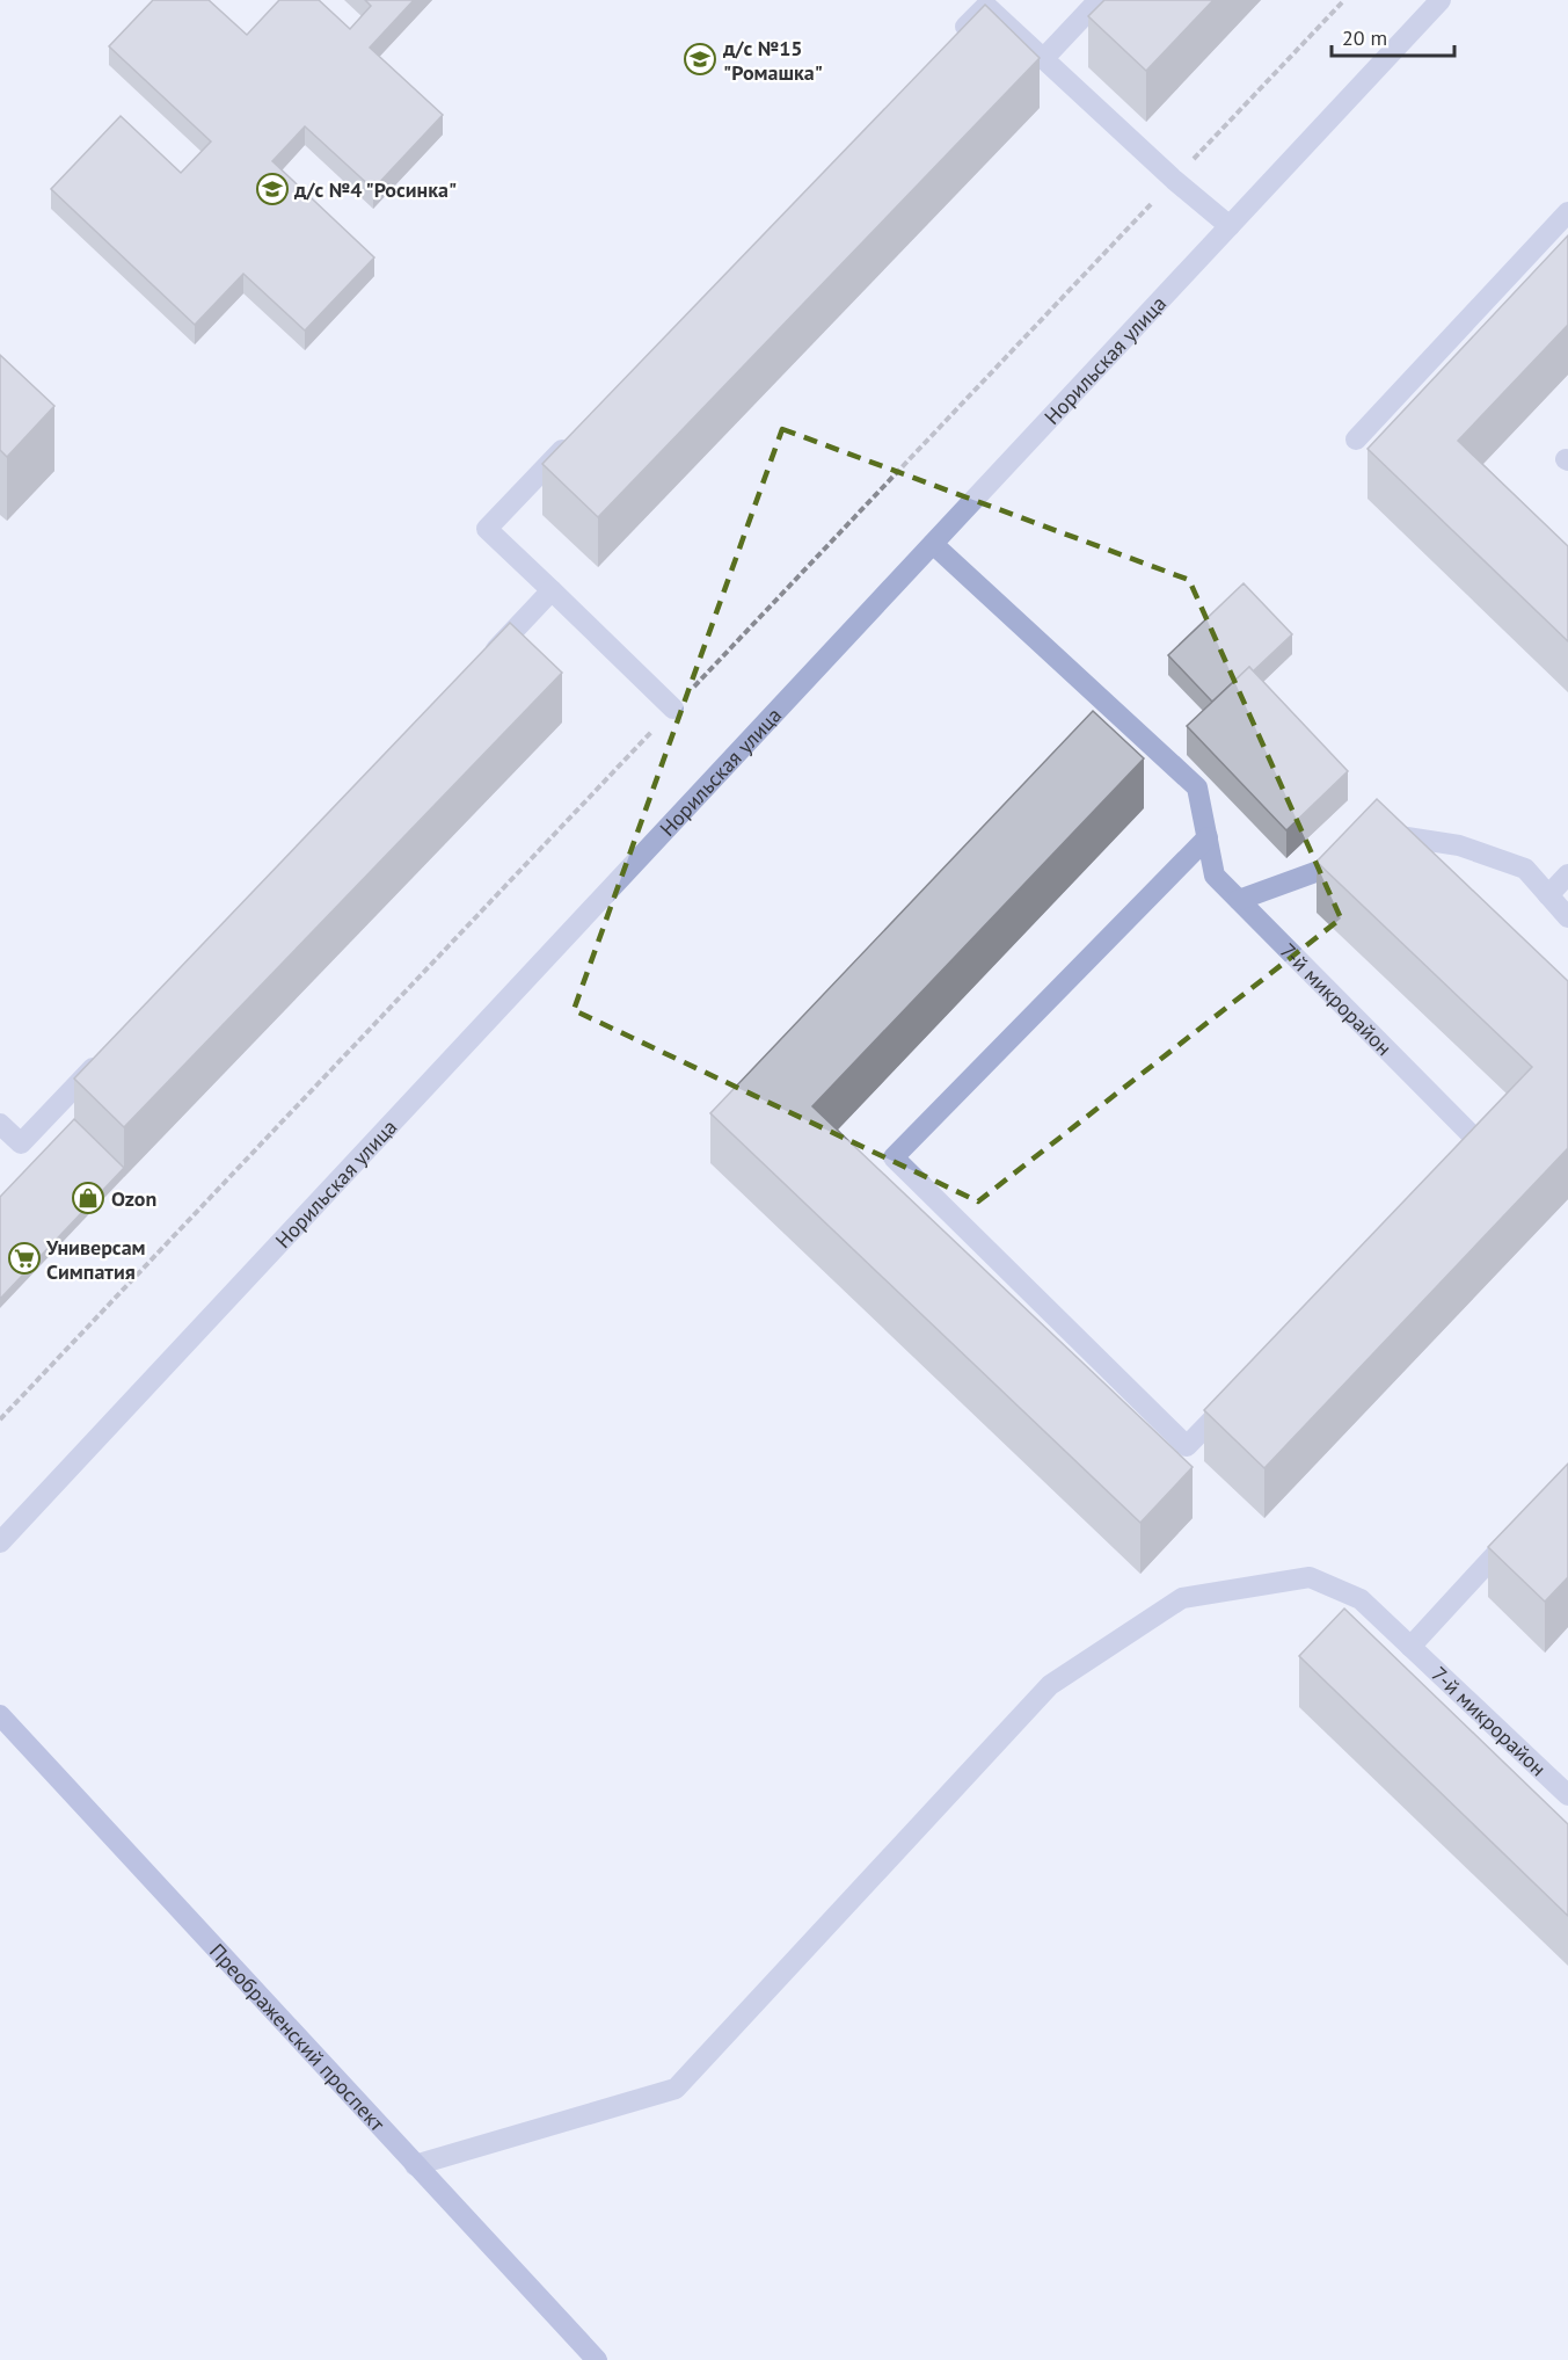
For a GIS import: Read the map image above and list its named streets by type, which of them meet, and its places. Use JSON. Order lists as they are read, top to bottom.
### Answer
{
  "streets": {
    "street": ["Норильская улица", "7-й микрорайон", "Преображенский проспект"]
  },
  "crossings": [
    ["Норильская улица", "7-й микрорайон"],
    ["7-й микрорайон", "Преображенский проспект"]
  ],
  "places": {
    "school or university": ["д/с №15 \"Ромашка\"", "д/с №4 \"Росинка\""],
    "shop": ["Ozon"],
    "supermarket": ["Универсам Симпатия"]
  },
  "scale_bar": "20 m"
}
